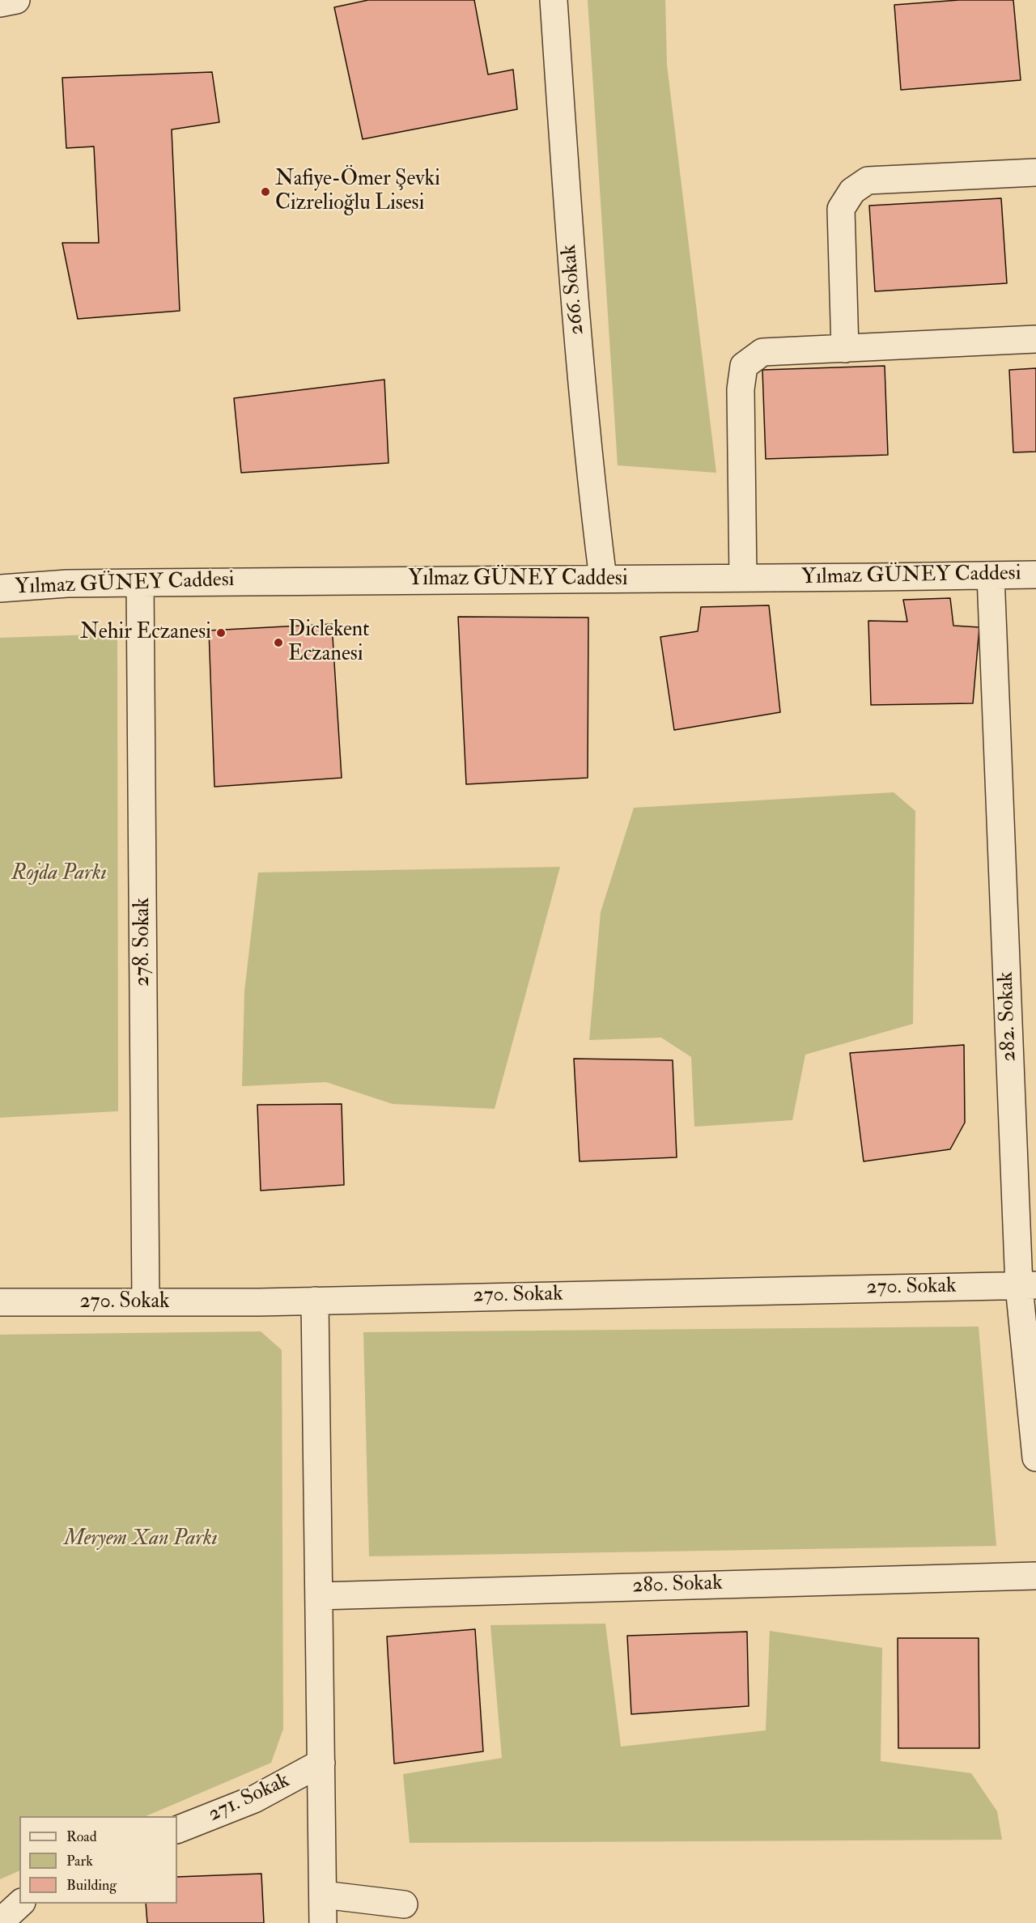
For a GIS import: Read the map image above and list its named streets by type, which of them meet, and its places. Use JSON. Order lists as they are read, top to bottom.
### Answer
{
  "streets": {
    "street": [
      "266. Sokak",
      "Yılmaz GÜNEY Caddesi",
      "278. Sokak",
      "282. Sokak",
      "270. Sokak",
      "280. Sokak",
      "271. Sokak"
    ]
  },
  "crossings": [
    ["266. Sokak", "Yılmaz GÜNEY Caddesi"],
    ["Yılmaz GÜNEY Caddesi", "278. Sokak"],
    ["Yılmaz GÜNEY Caddesi", "282. Sokak"],
    ["278. Sokak", "270. Sokak"],
    ["282. Sokak", "270. Sokak"]
  ],
  "parks": ["Rojda Parkı", "Meryem Xan Parkı"],
  "places": ["Nafiye-Ömer Şevki Cizrelioğlu Lisesi", "Nehir Eczanesi", "Diclekent Eczanesi"],
  "legend": ["Road", "Park", "Building"]
}
